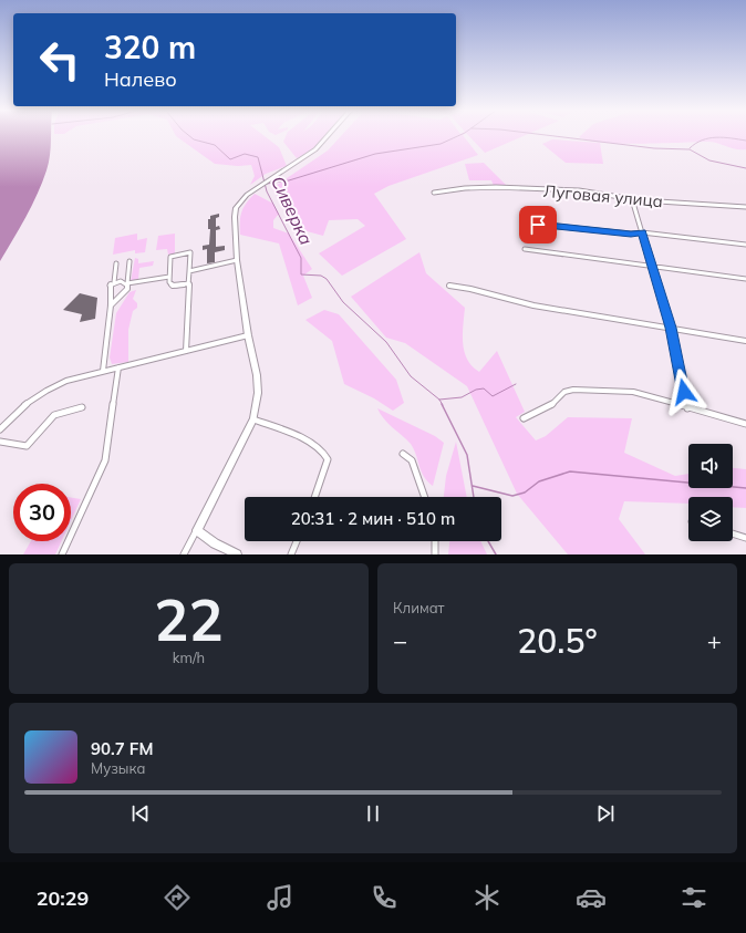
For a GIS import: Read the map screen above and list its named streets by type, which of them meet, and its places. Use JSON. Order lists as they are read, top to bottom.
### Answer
{
  "streets": {
    "street": ["Луговая улица"]
  },
  "water": ["Сиверка"],
  "page": {
    "turn": ["320 m", "Налево"],
    "limit": "30",
    "trip": "20:31 · 2 мин · 510 m",
    "tile": [
      ["22", "km/h"],
      "Климат"
    ],
    "heat": ["−", "20.5°", "+"],
    "song": ["90.7 FM", "Музыка"],
    "tabs": "20:29"
  }
}
